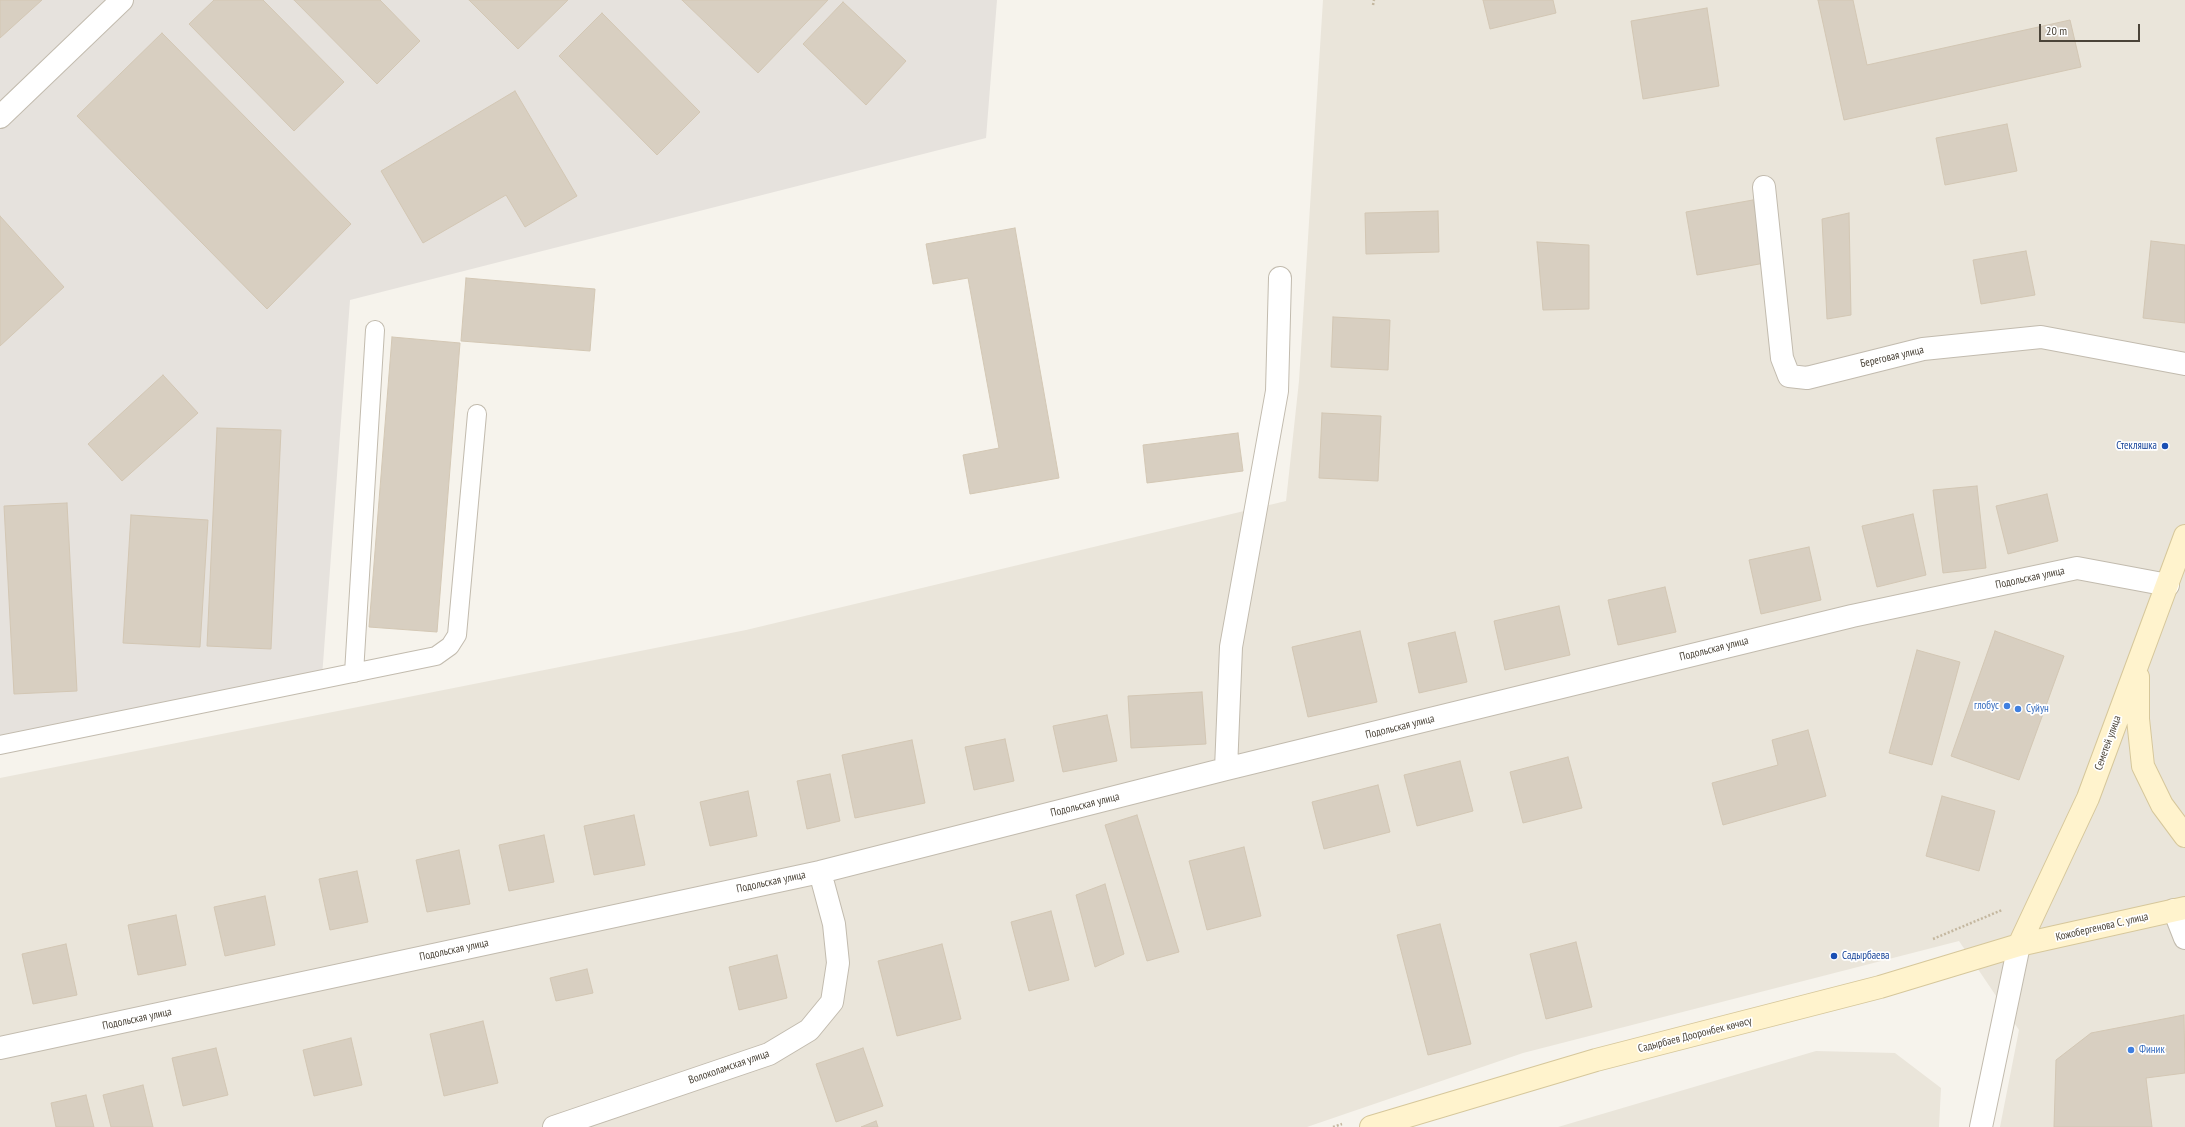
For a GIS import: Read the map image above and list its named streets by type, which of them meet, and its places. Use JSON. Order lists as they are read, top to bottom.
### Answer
{
  "streets": {
    "main road": ["Семетей улица", "Кожобергенова С. улица", "Садырбаев Дооронбек көчөсү"],
    "street": ["Береговая улица", "Подольская улица", "Волоколамская улица"]
  },
  "crossings": [
    ["Подольская улица", "Семетей улица"],
    ["Подольская улица", "Волоколамская улица"],
    ["Семетей улица", "Кожобергенова С. улица"],
    ["Семетей улица", "Садырбаев Дооронбек көчөсү"],
    ["Кожобергенова С. улица", "Садырбаев Дооронбек көчөсү"]
  ],
  "places": [
    "Стекляшка",
    "глобус",
    "Суйун",
    "Садырбаева",
    "Финик"
  ],
  "scale_bar": "20 m"
}
